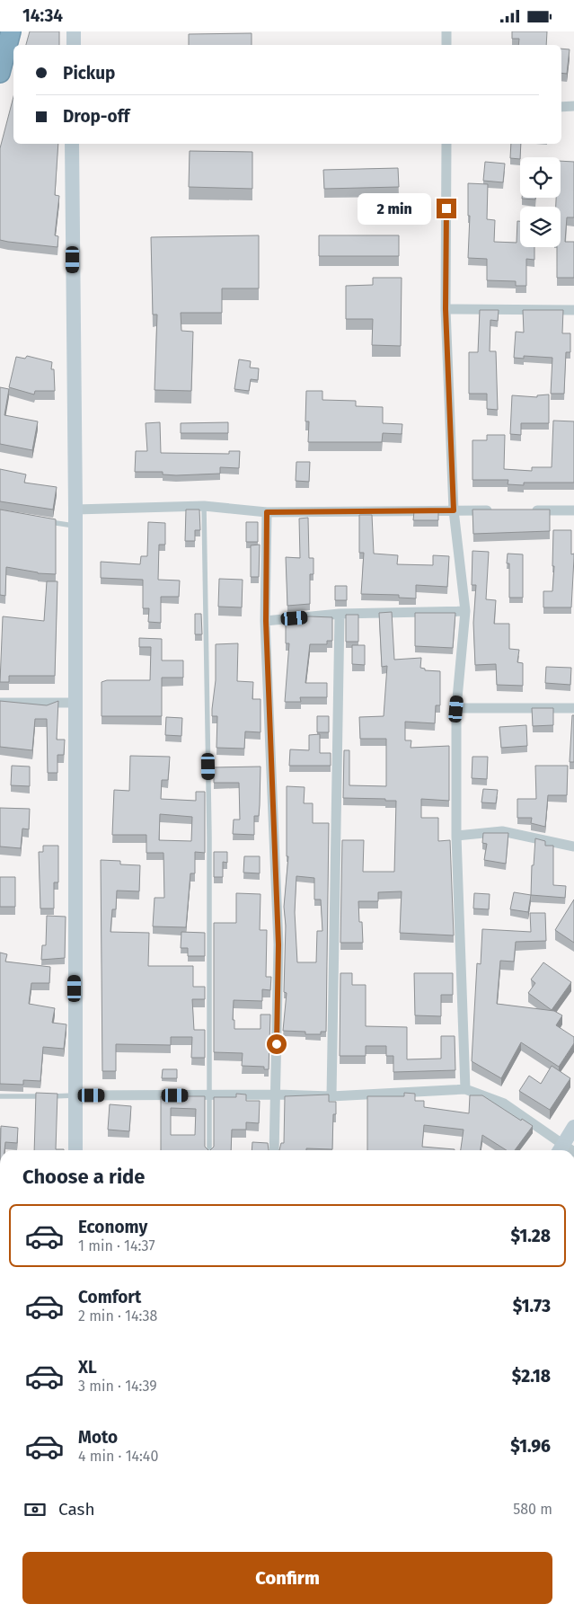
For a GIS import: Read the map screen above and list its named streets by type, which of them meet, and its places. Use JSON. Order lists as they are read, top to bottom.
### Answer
{
  "page": {
    "status": "14:34",
    "banner": ["Pickup", "Drop-off"],
    "bubble": "2 min",
    "heading": "Choose a ride",
    "list": [
      {
        "name": "Economy",
        "note": "1 min · 14:37",
        "value": "$1.28"
      },
      {
        "name": "Comfort",
        "note": "2 min · 14:38",
        "value": "$1.73"
      },
      {
        "name": "XL",
        "note": "3 min · 14:39",
        "value": "$2.18"
      },
      {
        "name": "Moto",
        "note": "4 min · 14:40",
        "value": "$1.96"
      }
    ],
    "pay": ["Cash", "580 m"],
    "buttons": "Confirm"
  }
}
